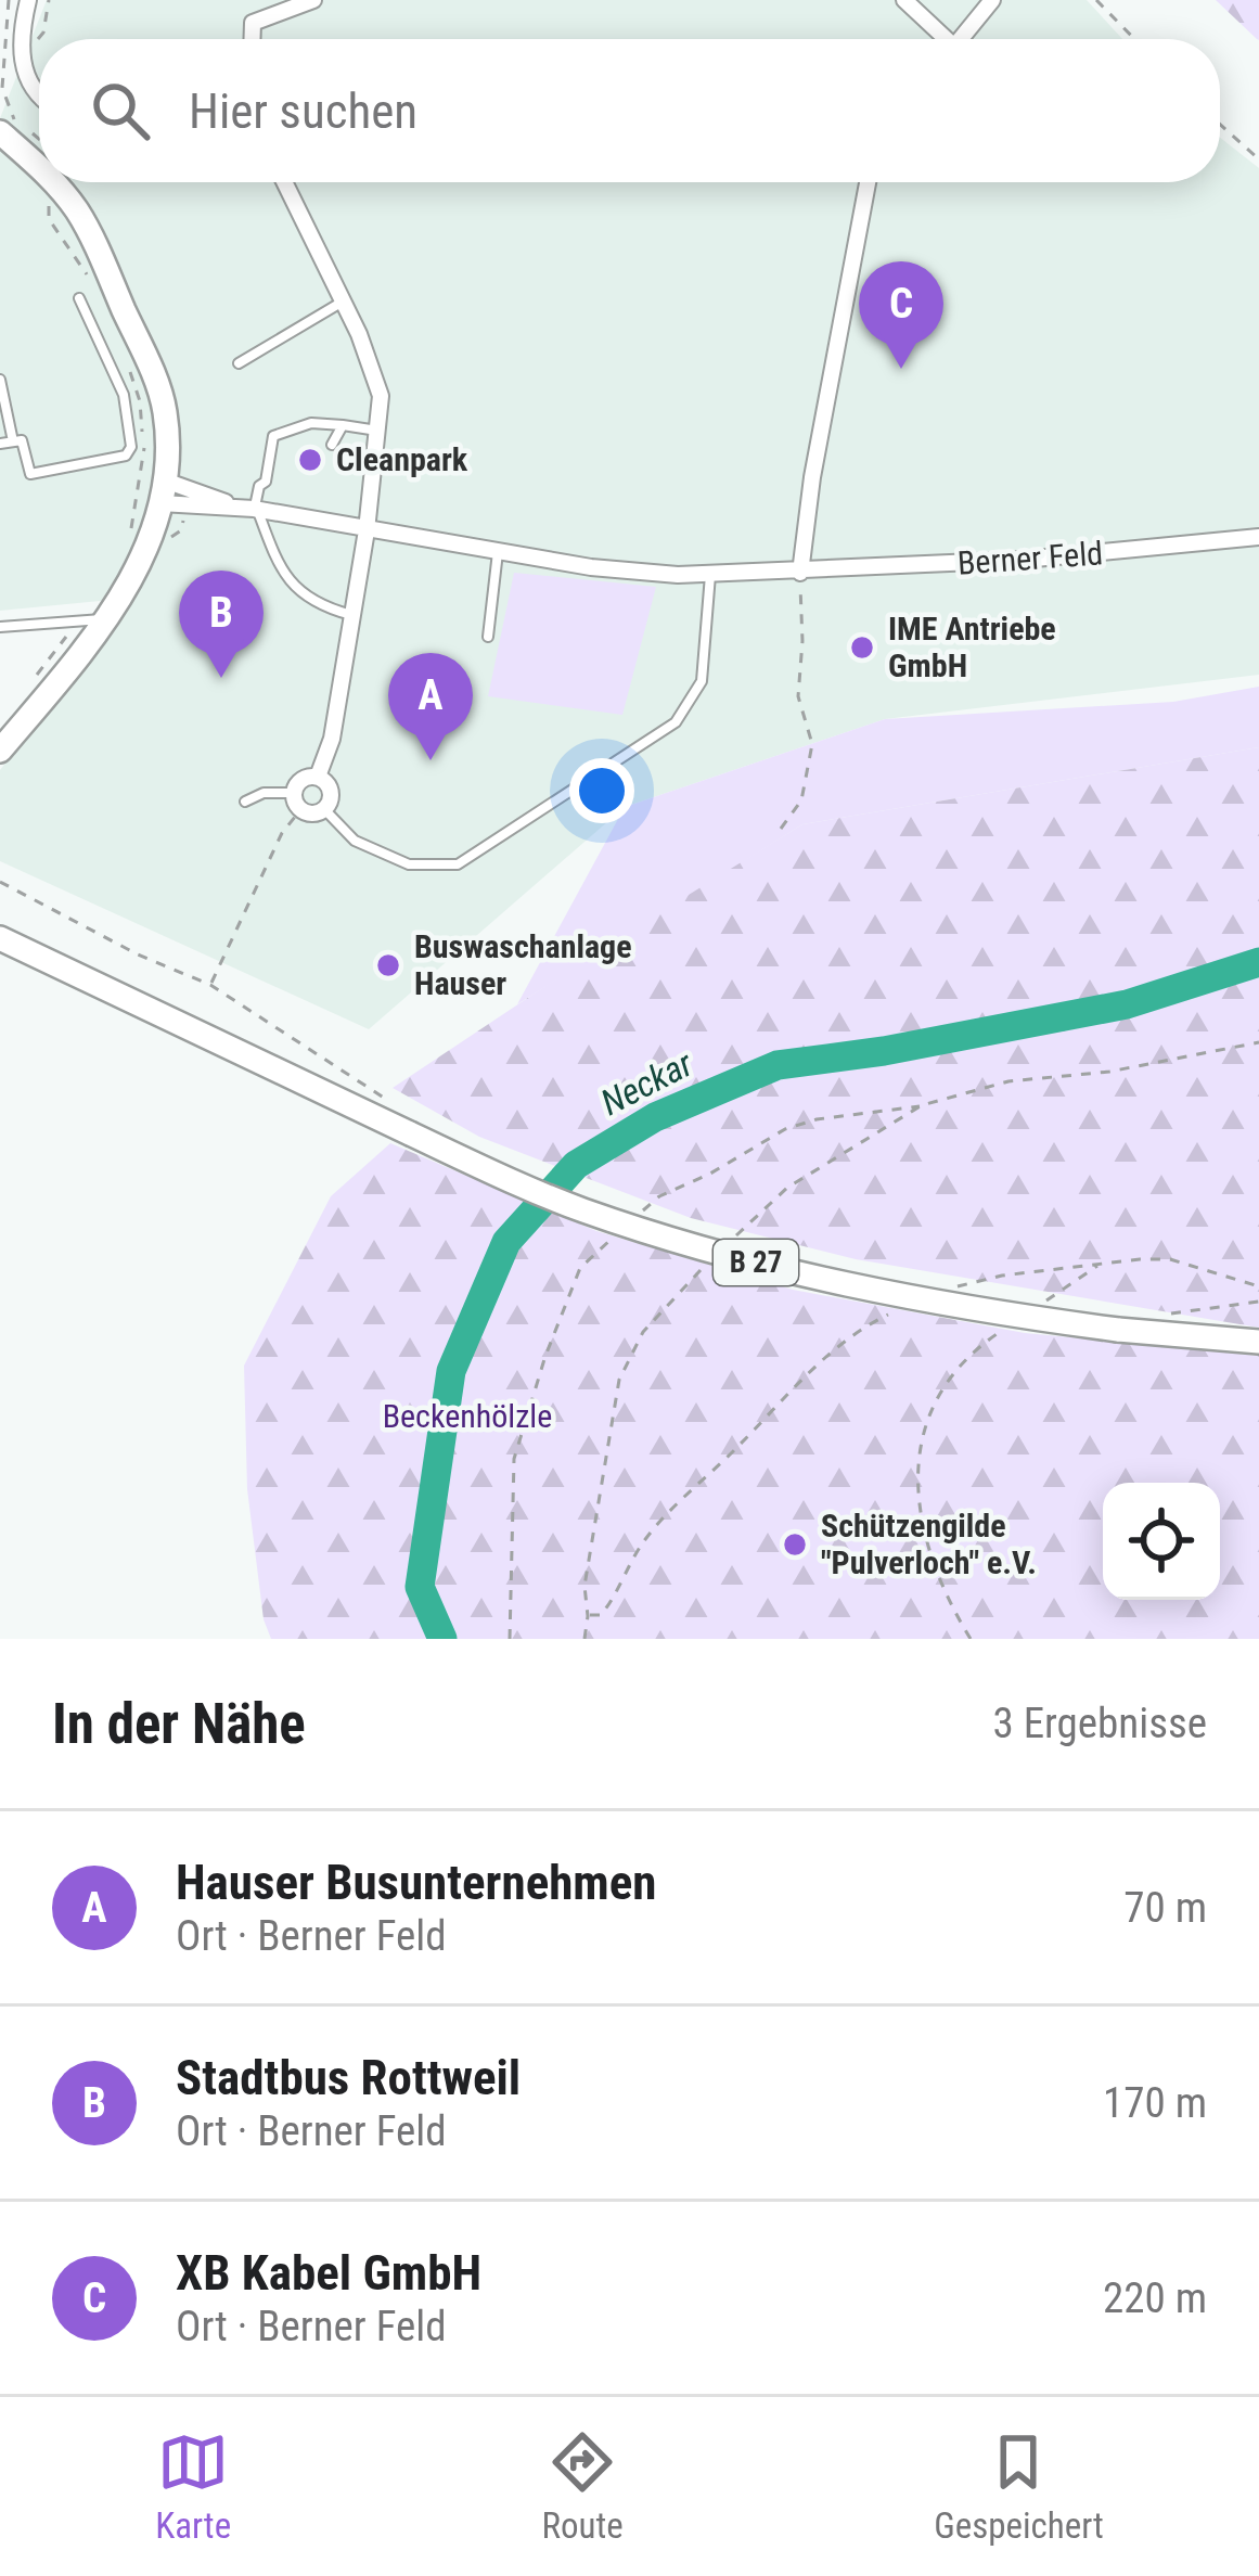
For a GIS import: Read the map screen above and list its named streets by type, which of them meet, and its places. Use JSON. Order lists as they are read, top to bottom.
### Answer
{
  "streets": {
    "main road": ["B 27"],
    "street": ["Berner Feld"]
  },
  "water": ["Neckar"],
  "parks": ["Beckenhölzle"],
  "places": [
    "Cleanpark",
    "IME Antriebe GmbH",
    "Buswaschanlage Hauser",
    "Schützengilde \"Pulverloch\" e.V."
  ],
  "page": {
    "search": "Hier suchen",
    "pins": ["C", "B", "A"],
    "heading": ["In der Nähe", "3 Ergebnisse"],
    "list": [
      {
        "mark": "A",
        "name": "Hauser Busunternehmen",
        "note": "Ort · Berner Feld",
        "value": "70 m"
      },
      {
        "mark": "B",
        "name": "Stadtbus Rottweil",
        "note": "Ort · Berner Feld",
        "value": "170 m"
      },
      {
        "mark": "C",
        "name": "XB Kabel GmbH",
        "note": "Ort · Berner Feld",
        "value": "220 m"
      }
    ],
    "nav": ["Karte", "Route", "Gespeichert"]
  }
}
